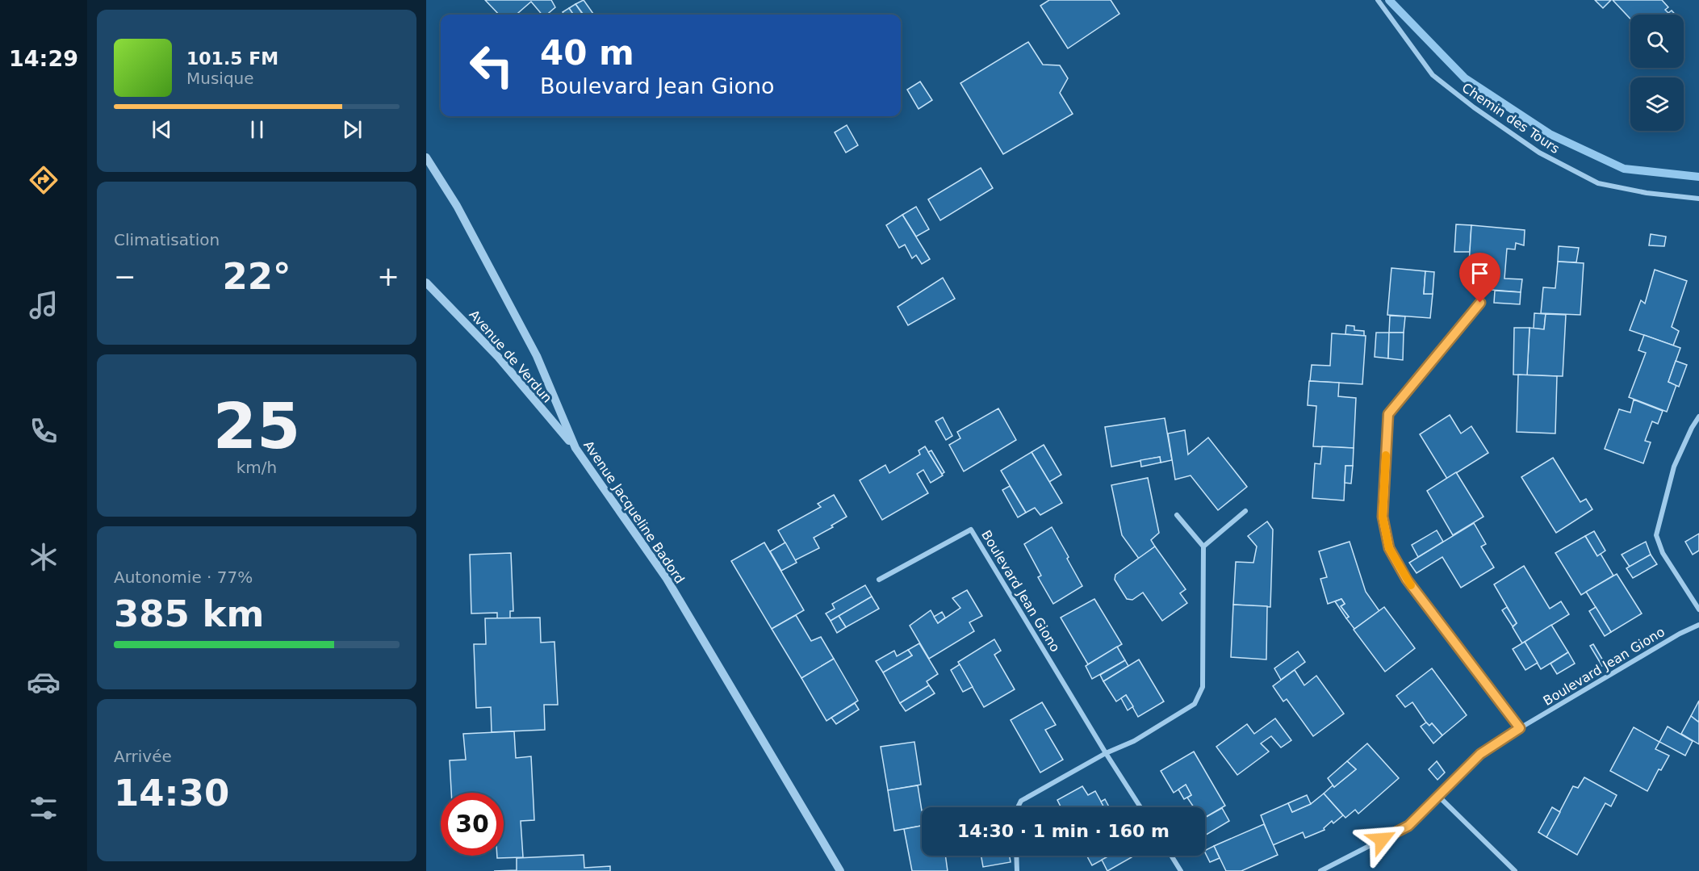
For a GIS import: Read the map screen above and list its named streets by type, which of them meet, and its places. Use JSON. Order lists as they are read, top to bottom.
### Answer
{
  "streets": {
    "street": [
      "Chemin des Tours",
      "Avenue de Verdun",
      "Avenue Jacqueline Badord",
      "Boulevard Jean Giono"
    ]
  },
  "crossings": [
    ["Avenue de Verdun", "Avenue Jacqueline Badord"]
  ],
  "page": {
    "tabs": "14:29",
    "turn": ["40 m", "Boulevard Jean Giono"],
    "song": ["101.5 FM", "Musique"],
    "tile": [
      "Climatisation",
      ["25", "km/h"],
      ["Autonomie · 77%", "385 km"],
      ["Arrivée", "14:30"]
    ],
    "heat": ["−", "22°", "+"],
    "limit": "30",
    "trip": "14:30 · 1 min · 160 m"
  }
}
